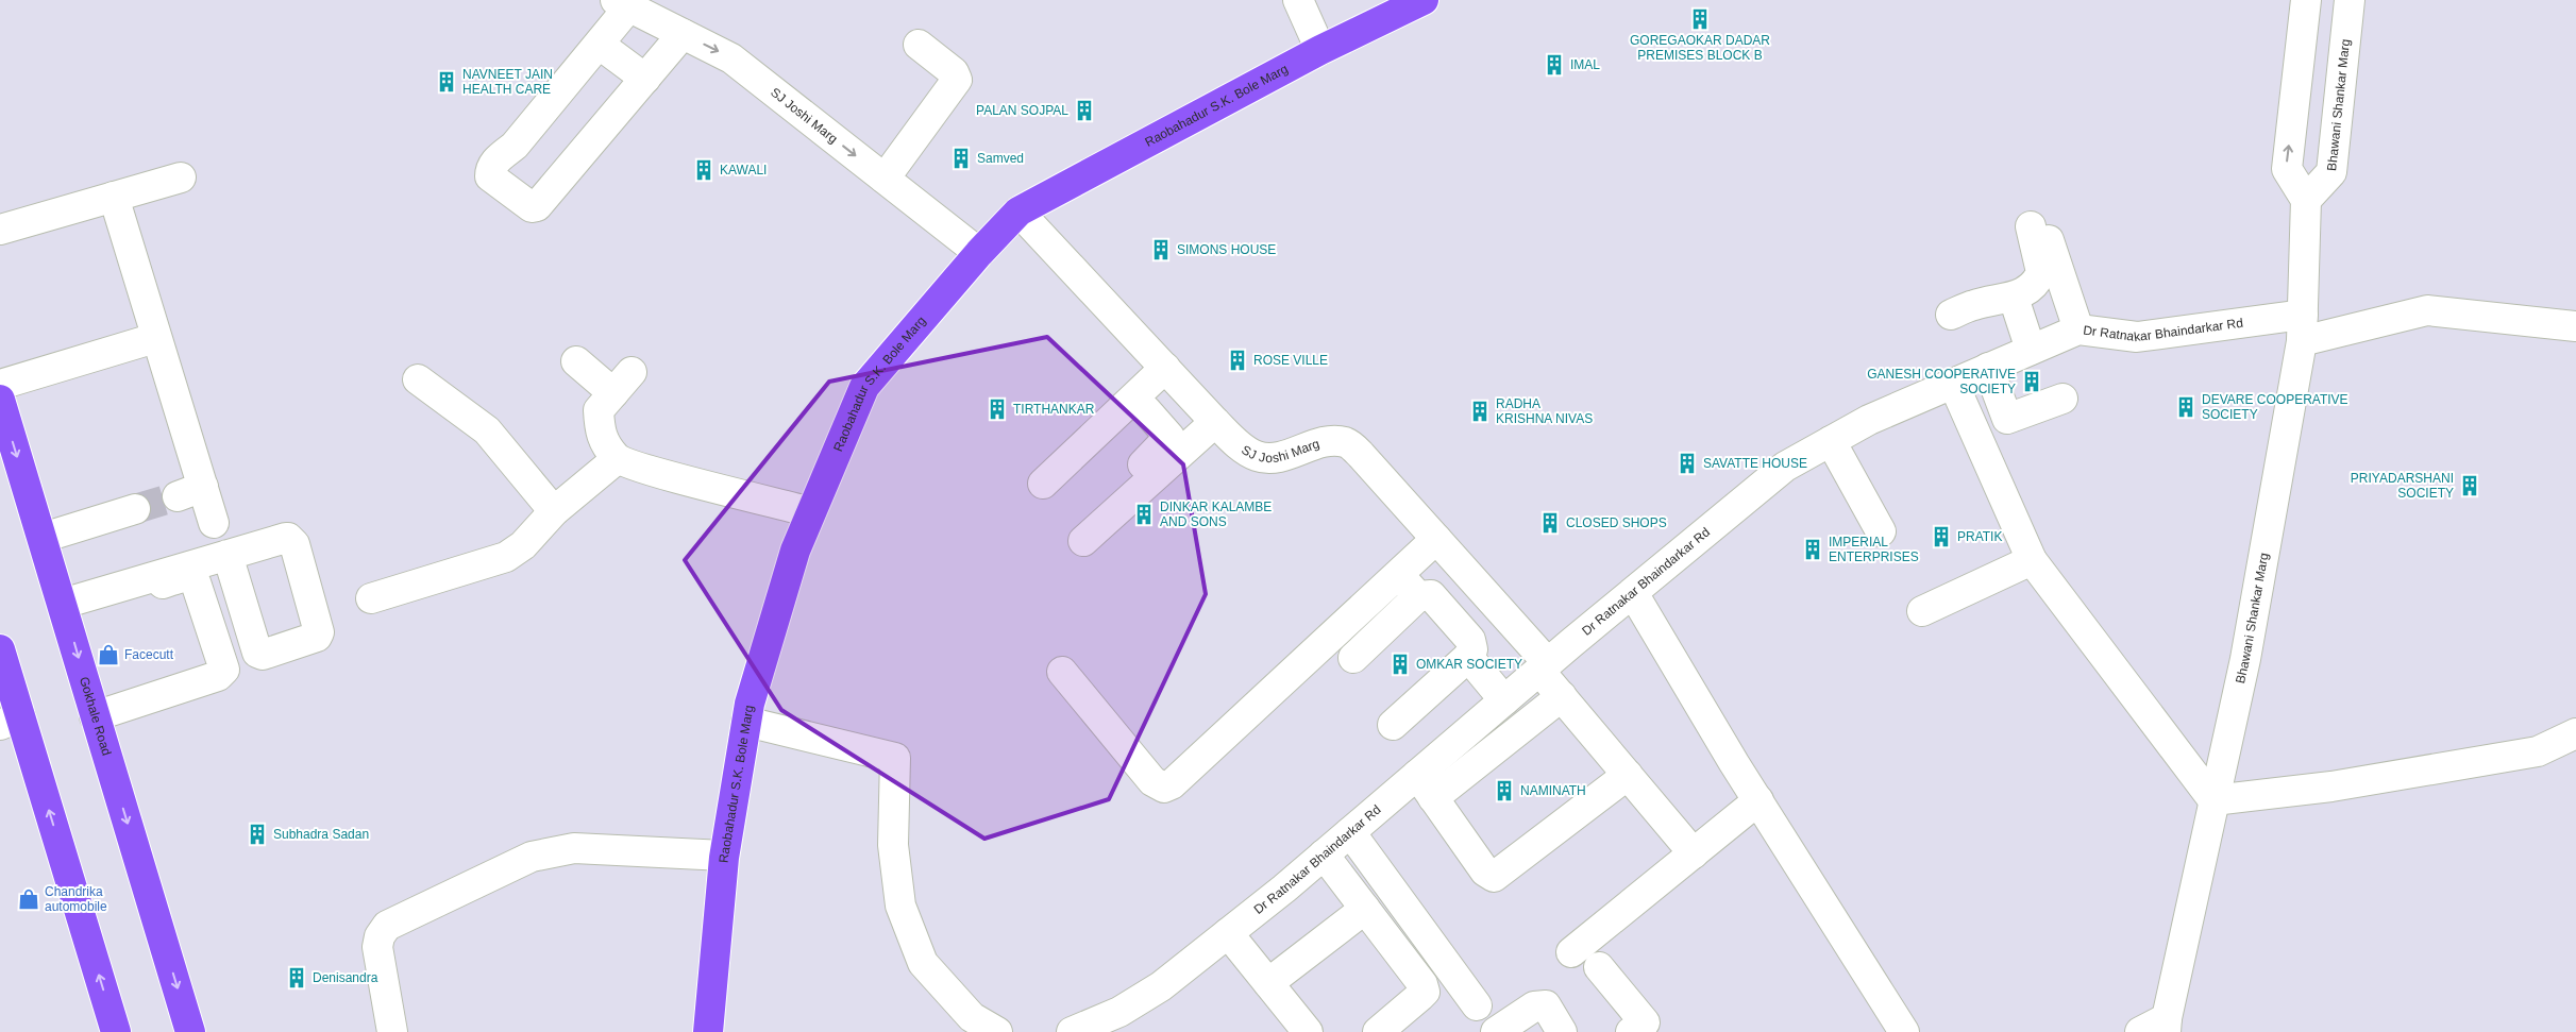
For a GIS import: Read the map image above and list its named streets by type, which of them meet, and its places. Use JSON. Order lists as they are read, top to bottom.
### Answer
{
  "streets": {
    "main road": ["Raobahadur S.K. Bole Marg", "Gokhale Road"],
    "street": ["Bhawani Shankar Marg", "SJ Joshi Marg", "Dr Ratnakar Bhaindarkar Rd"]
  },
  "crossings": [
    ["Bhawani Shankar Marg", "Dr Ratnakar Bhaindarkar Rd"],
    ["Raobahadur S.K. Bole Marg", "SJ Joshi Marg"],
    ["SJ Joshi Marg", "Dr Ratnakar Bhaindarkar Rd"]
  ],
  "places": {
    "building": [
      "GOREGAOKAR DADAR PREMISES BLOCK B",
      "IMAL",
      "NAVNEET JAIN HEALTH CARE",
      "PALAN SOJPAL",
      "Samved",
      "KAWALI",
      "SIMONS HOUSE",
      "ROSE VILLE",
      "GANESH COOPERATIVE SOCIETY",
      "DEVARE COOPERATIVE SOCIETY",
      "TIRTHANKAR",
      "RADHA KRISHNA NIVAS",
      "SAVATTE HOUSE",
      "PRIYADARSHANI SOCIETY",
      "DINKAR KALAMBE AND SONS",
      "CLOSED SHOPS",
      "PRATIK",
      "IMPERIAL ENTERPRISES",
      "OMKAR SOCIETY",
      "NAMINATH",
      "Subhadra Sadan",
      "Denisandra"
    ],
    "shop": ["Facecutt", "Chandrika automobile"]
  }
}
